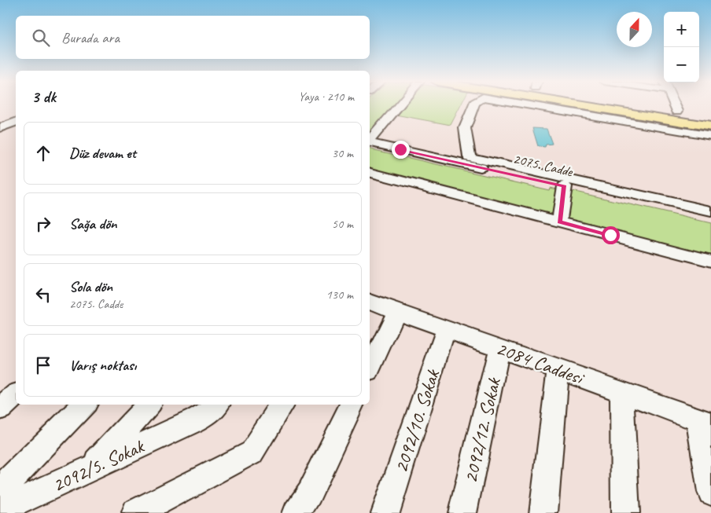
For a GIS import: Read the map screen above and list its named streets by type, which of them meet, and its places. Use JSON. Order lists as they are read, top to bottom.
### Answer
{
  "streets": {
    "street": [
      "2075. Cadde",
      "2084 Caddesi",
      "2092/10. Sokak",
      "2092/12. Sokak",
      "2092/5. Sokak"
    ]
  },
  "crossings": [
    ["2084 Caddesi", "2092/10. Sokak"],
    ["2084 Caddesi", "2092/12. Sokak"]
  ],
  "north": "top",
  "page": {
    "map_buttons": ["+", "−"],
    "search": "Burada ara",
    "heading": ["3 dk", "Yaya · 210 m"],
    "list": [
      ["Düz devam et", "30 m"],
      ["Sağa dön", "50 m"],
      ["Sola dön", "2075. Cadde", "130 m"],
      "Varış noktası"
    ]
  }
}
